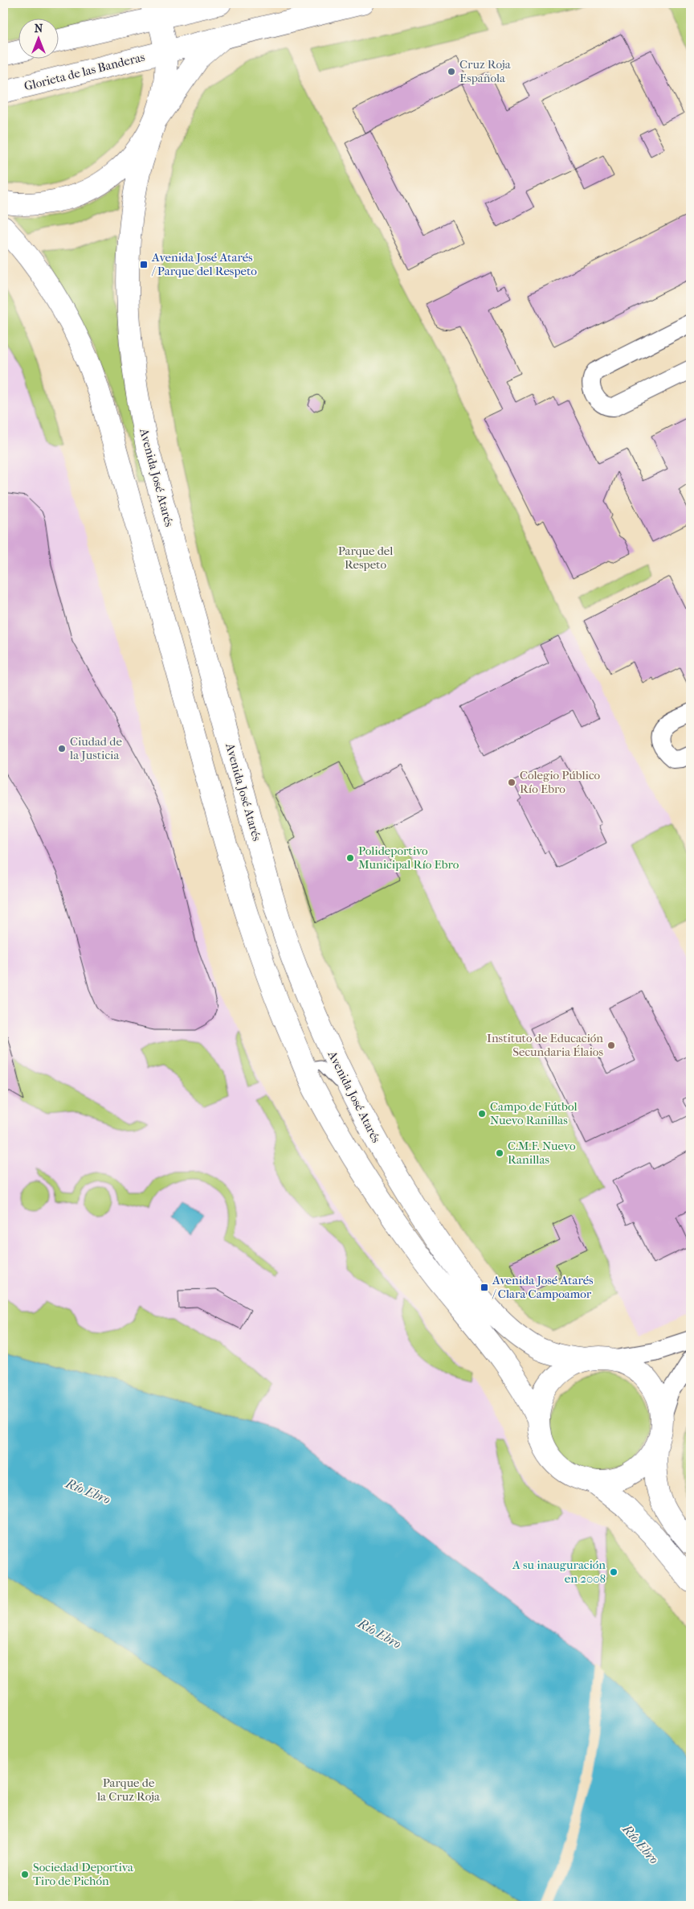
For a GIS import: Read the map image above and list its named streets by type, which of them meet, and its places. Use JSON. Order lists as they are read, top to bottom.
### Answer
{
  "streets": {
    "main road": ["Glorieta de las Banderas", "Avenida José Atarés"]
  },
  "water": ["Río Ebro"],
  "parks": ["Parque del Respeto", "Parque de la Cruz Roja"],
  "places": {
    "other": [
      "Cruz Roja Española",
      "Ciudad de la Justicia",
      "Colegio Público Río Ebro",
      "Polideportivo Municipal Río Ebro",
      "Instituto de Educación Secundaria Élaios",
      "Campo de Fútbol Nuevo Ranillas",
      "C.M.F. Nuevo Ranillas",
      "A su inauguración en 2008",
      "Sociedad Deportiva Tiro de Pichón"
    ],
    "transit": ["Avenida José Atarés / Parque del Respeto", "Avenida José Atarés / Clara Campoamor"]
  },
  "north": "top"
}
